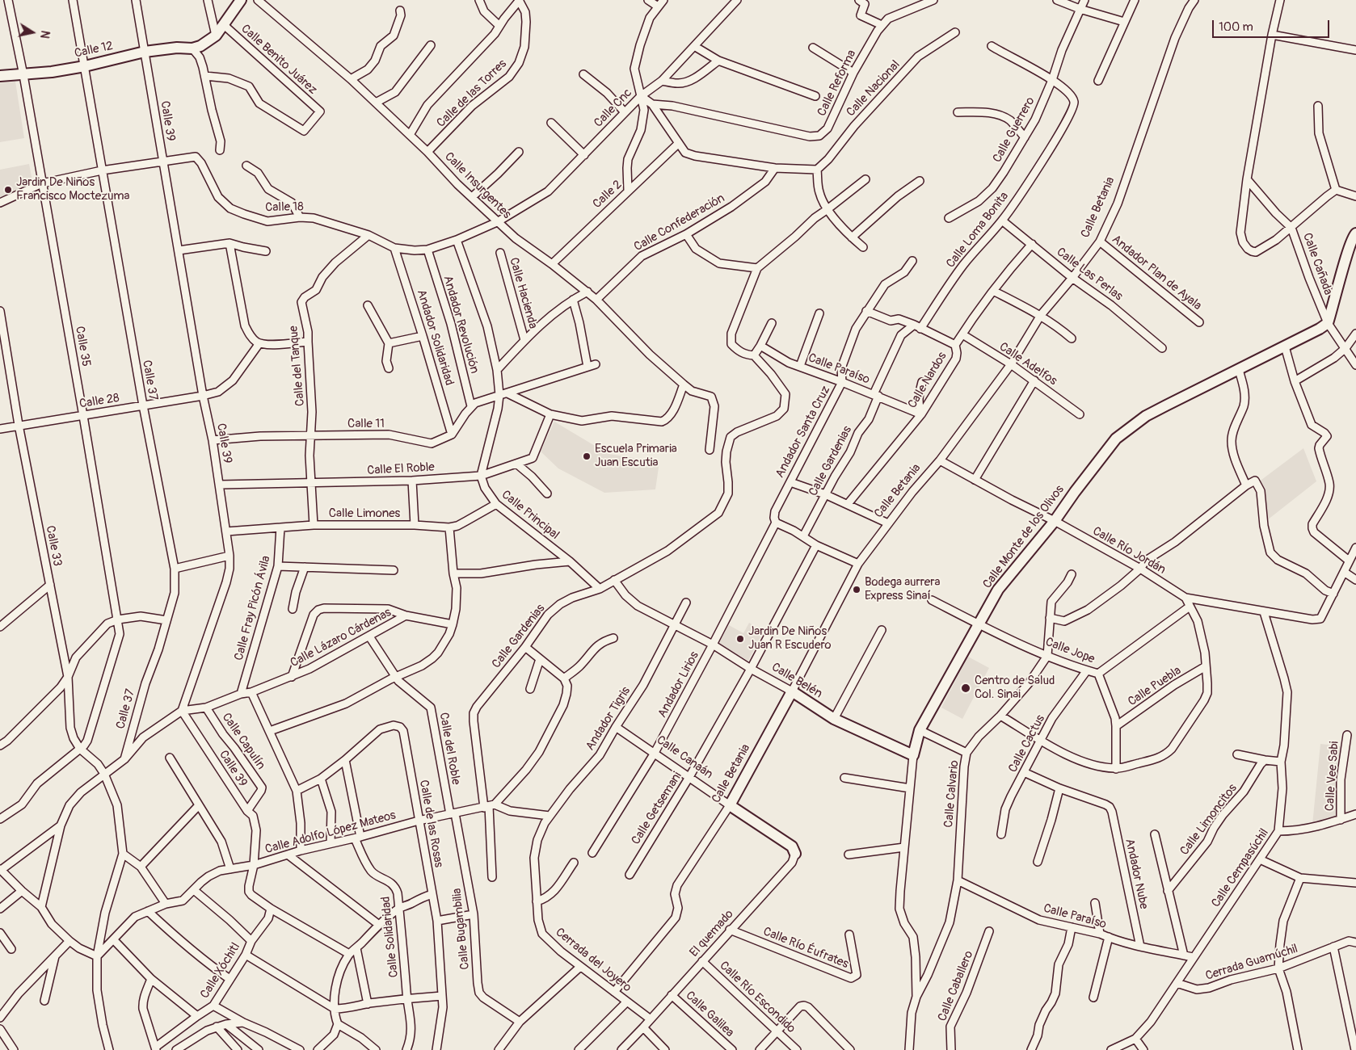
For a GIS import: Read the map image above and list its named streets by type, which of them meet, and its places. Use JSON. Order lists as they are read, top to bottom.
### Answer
{
  "streets": {
    "street": [
      "Calle 12",
      "Calle Benito Juárez",
      "Calle Reforma",
      "Calle Nacional",
      "Calle de las Torres",
      "Calle Cnc",
      "Calle 39",
      "Calle Guerrero",
      "Calle Insurgentes",
      "Calle 2",
      "Calle 18",
      "Calle Betania",
      "Calle Confederación",
      "Calle Loma Bonita",
      "Calle Cañada",
      "Andador Plan de Ayala",
      "Calle Las Perlas",
      "Calle Hacienda",
      "Andador Revolución",
      "Andador Solidaridad",
      "Calle 35",
      "Calle Adelfos",
      "Calle del Tanque",
      "Calle Paraíso",
      "Calle 37",
      "Calle Nardos",
      "Calle 28",
      "Calle 11",
      "Andador Santa Cruz",
      "Calle Gardenias",
      "Calle El Roble",
      "Calle Limones",
      "Calle Principal",
      "Calle Monte de los Olivos",
      "Calle 33",
      "Calle Río Jordán",
      "Calle Fray Picón Ávila",
      "Calle Lázaro Cárdenas",
      "Calle Jope",
      "Calle Belén",
      "Andador Lirios",
      "Calle Puebla",
      "Andador Tigris",
      "Calle Capulín",
      "Calle Cactus",
      "Calle del Roble",
      "Calle Canaán",
      "Calle Vee Sabi",
      "Calle Calvario",
      "Calle Getsemani",
      "Calle Limoncitos",
      "Calle de las Rosas",
      "Calle Adolfo López Mateos",
      "Calle Cempasúchil",
      "Andador Nube",
      "Calle Bugambilia",
      "El quemado",
      "Calle Solidaridad",
      "Calle Río Éufrates",
      "Cerrada del Joyero",
      "Cerrada Guamúchil",
      "Calle Xóchitl",
      "Calle Caballero",
      "Calle Río Escondido",
      "Calle Galilea"
    ]
  },
  "crossings": [
    ["Calle 12", "Calle 39"],
    ["Calle 12", "Calle 35"],
    ["Calle 12", "Calle 37"],
    ["Calle de las Torres", "Calle Insurgentes"],
    ["Calle Cnc", "Calle Insurgentes"],
    ["Calle Cnc", "Calle 18"],
    ["Calle 39", "Calle 18"],
    ["Calle 39", "Calle 28"],
    ["Calle 39", "Calle 11"],
    ["Calle 39", "Calle El Roble"],
    ["Calle 39", "Calle Limones"],
    ["Calle 39", "Calle Lázaro Cárdenas"],
    ["Calle 39", "Calle Capulín"],
    ["Calle 39", "Calle Adolfo López Mateos"],
    ["Calle 39", "Calle Xóchitl"],
    ["Calle Guerrero", "Calle Loma Bonita"],
    ["Calle Insurgentes", "Calle 2"],
    ["Calle Insurgentes", "Calle 18"],
    ["Calle Insurgentes", "Calle Confederación"],
    ["Calle 18", "Andador Revolución"],
    ["Calle 18", "Andador Solidaridad"],
    ["Calle 18", "Calle 35"],
    ["Calle 18", "Calle del Tanque"],
    ["Calle 18", "Calle 37"],
    ["Calle Betania", "Andador Plan de Ayala"],
    ["Calle Betania", "Calle Las Perlas"],
    ["Calle Betania", "Calle Adelfos"],
    ["Calle Betania", "Calle Río Jordán"],
    ["Calle Betania", "Calle Belén"],
    ["Calle Betania", "Calle Canaán"],
    ["Calle Betania", "Cerrada del Joyero"],
    ["Calle Loma Bonita", "Calle Las Perlas"],
    ["Calle Loma Bonita", "Calle Gardenias"],
    ["Calle Cañada", "Calle Monte de los Olivos"],
    ["Calle Las Perlas", "Calle Nardos"],
    ["Andador Solidaridad", "Calle 11"],
    ["Calle 35", "Calle 28"],
    ["Calle 35", "Calle 33"],
    ["Calle Adelfos", "Calle Nardos"],
    ["Calle del Tanque", "Calle 11"],
    ["Calle del Tanque", "Calle El Roble"],
    ["Calle del Tanque", "Calle Limones"],
    ["Calle Paraíso", "Calle Nardos"],
    ["Calle Paraíso", "Andador Santa Cruz"],
    ["Calle Paraíso", "Calle Gardenias"],
    ["Calle Paraíso", "Calle Calvario"],
    ["Calle Paraíso", "Calle Cempasúchil"],
    ["Calle Paraíso", "Andador Nube"],
    ["Calle 37", "Calle 28"],
    ["Calle 28", "Calle 33"],
    ["Andador Santa Cruz", "Andador Lirios"],
    ["Calle Gardenias", "Calle Principal"],
    ["Calle Gardenias", "Calle Belén"],
    ["Calle Gardenias", "Calle Adolfo López Mateos"],
    ["Calle El Roble", "Calle Principal"],
    ["Calle Limones", "Calle Principal"],
    ["Calle Limones", "Calle Fray Picón Ávila"],
    ["Calle Monte de los Olivos", "Calle Río Jordán"],
    ["Calle Monte de los Olivos", "Calle Jope"],
    ["Calle Monte de los Olivos", "Calle Belén"],
    ["Calle Monte de los Olivos", "Calle Calvario"],
    ["Calle Río Jordán", "Calle Cempasúchil"],
    ["Calle Fray Picón Ávila", "Calle Lázaro Cárdenas"],
    ["Calle Lázaro Cárdenas", "Calle Capulín"],
    ["Calle Lázaro Cárdenas", "Calle del Roble"],
    ["Calle Jope", "Calle Puebla"],
    ["Calle Jope", "Calle Cactus"],
    ["Calle Jope", "Calle Calvario"],
    ["Calle Belén", "Andador Lirios"],
    ["Calle Belén", "Andador Tigris"],
    ["Calle Belén", "Calle Getsemani"],
    ["Andador Lirios", "Calle Canaán"],
    ["Andador Tigris", "Calle Canaán"],
    ["Andador Tigris", "Cerrada del Joyero"],
    ["Calle del Roble", "Calle Adolfo López Mateos"],
    ["Calle del Roble", "Calle Bugambilia"],
    ["Calle Canaán", "Calle Getsemani"],
    ["Calle Canaán", "El quemado"],
    ["Calle de las Rosas", "Calle Adolfo López Mateos"],
    ["Calle de las Rosas", "Calle Solidaridad"],
    ["Calle Adolfo López Mateos", "Calle Bugambilia"],
    ["Calle Adolfo López Mateos", "Calle Solidaridad"],
    ["Calle Cempasúchil", "Cerrada Guamúchil"],
    ["El quemado", "Calle Río Éufrates"],
    ["El quemado", "Cerrada del Joyero"],
    ["El quemado", "Calle Río Escondido"],
    ["El quemado", "Calle Galilea"]
  ],
  "places": [
    "Jardin De Niños Francisco Moctezuma",
    "Escuela Primaria Juan Escutia",
    "Bodega aurrera Express Sinaí",
    "Jardin De Niños Juan R Escudero",
    "Centro de Salud Col. Sinai"
  ],
  "scale_bar": "100 m",
  "north": "right"
}
